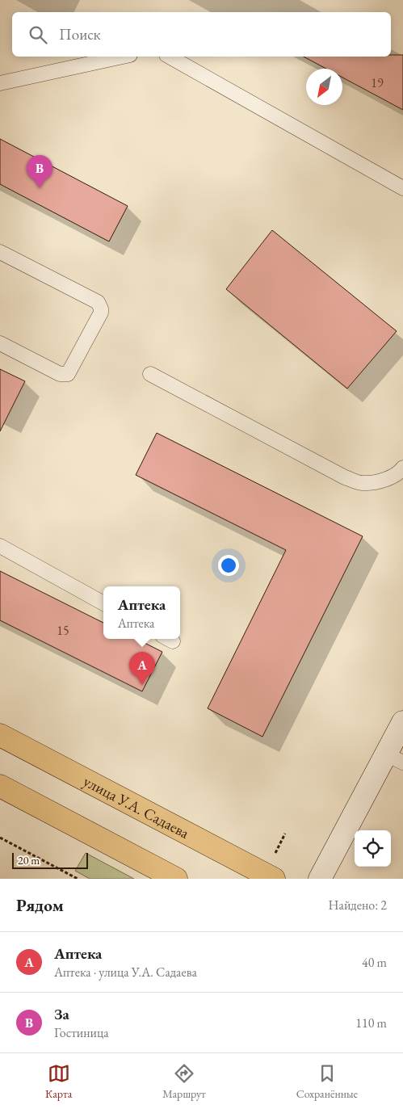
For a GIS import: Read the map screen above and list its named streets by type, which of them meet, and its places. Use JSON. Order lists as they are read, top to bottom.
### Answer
{
  "streets": {
    "main road": ["улица У.А. Садаева"]
  },
  "house_numbers": ["19", "15"],
  "scale_bar": "20 m",
  "north": "bottom left",
  "page": {
    "search": "Поиск",
    "pins": ["B", "A"],
    "popup": ["Аптека", "Аптека"],
    "scale": "20 m",
    "heading": ["Рядом", "Найдено: 2"],
    "list": [
      {
        "mark": "A",
        "name": "Аптека",
        "note": "Аптека · улица У.А. Садаева",
        "value": "40 m"
      },
      {
        "mark": "B",
        "name": "За",
        "note": "Гостиница",
        "value": "110 m"
      }
    ],
    "nav": ["Карта", "Маршрут", "Сохранённые"]
  }
}
